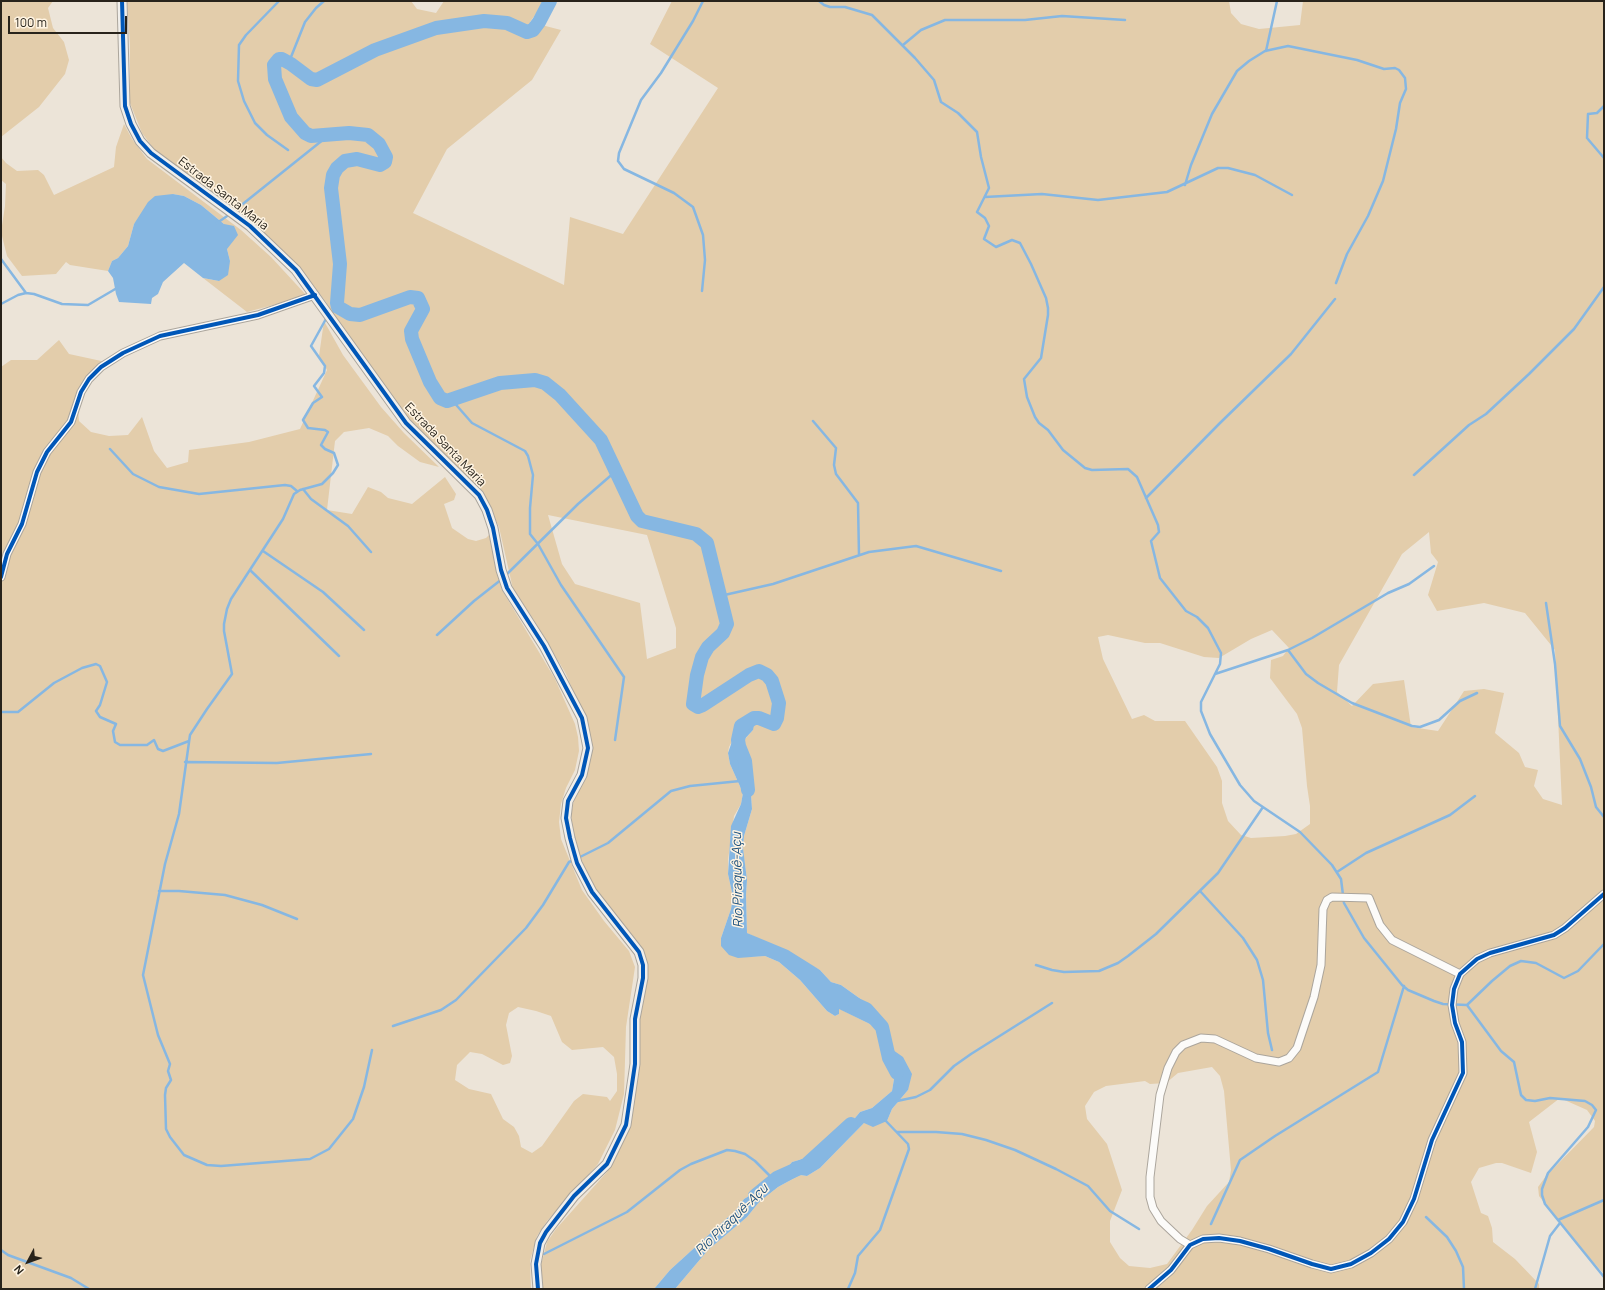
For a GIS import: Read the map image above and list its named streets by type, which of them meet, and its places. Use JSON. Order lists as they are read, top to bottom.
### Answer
{
  "streets": {
    "street": ["Estrada Santa Maria"]
  },
  "water": ["Rio Piraquê-Açu"],
  "scale_bar": "100 m",
  "north": "bottom left"
}
